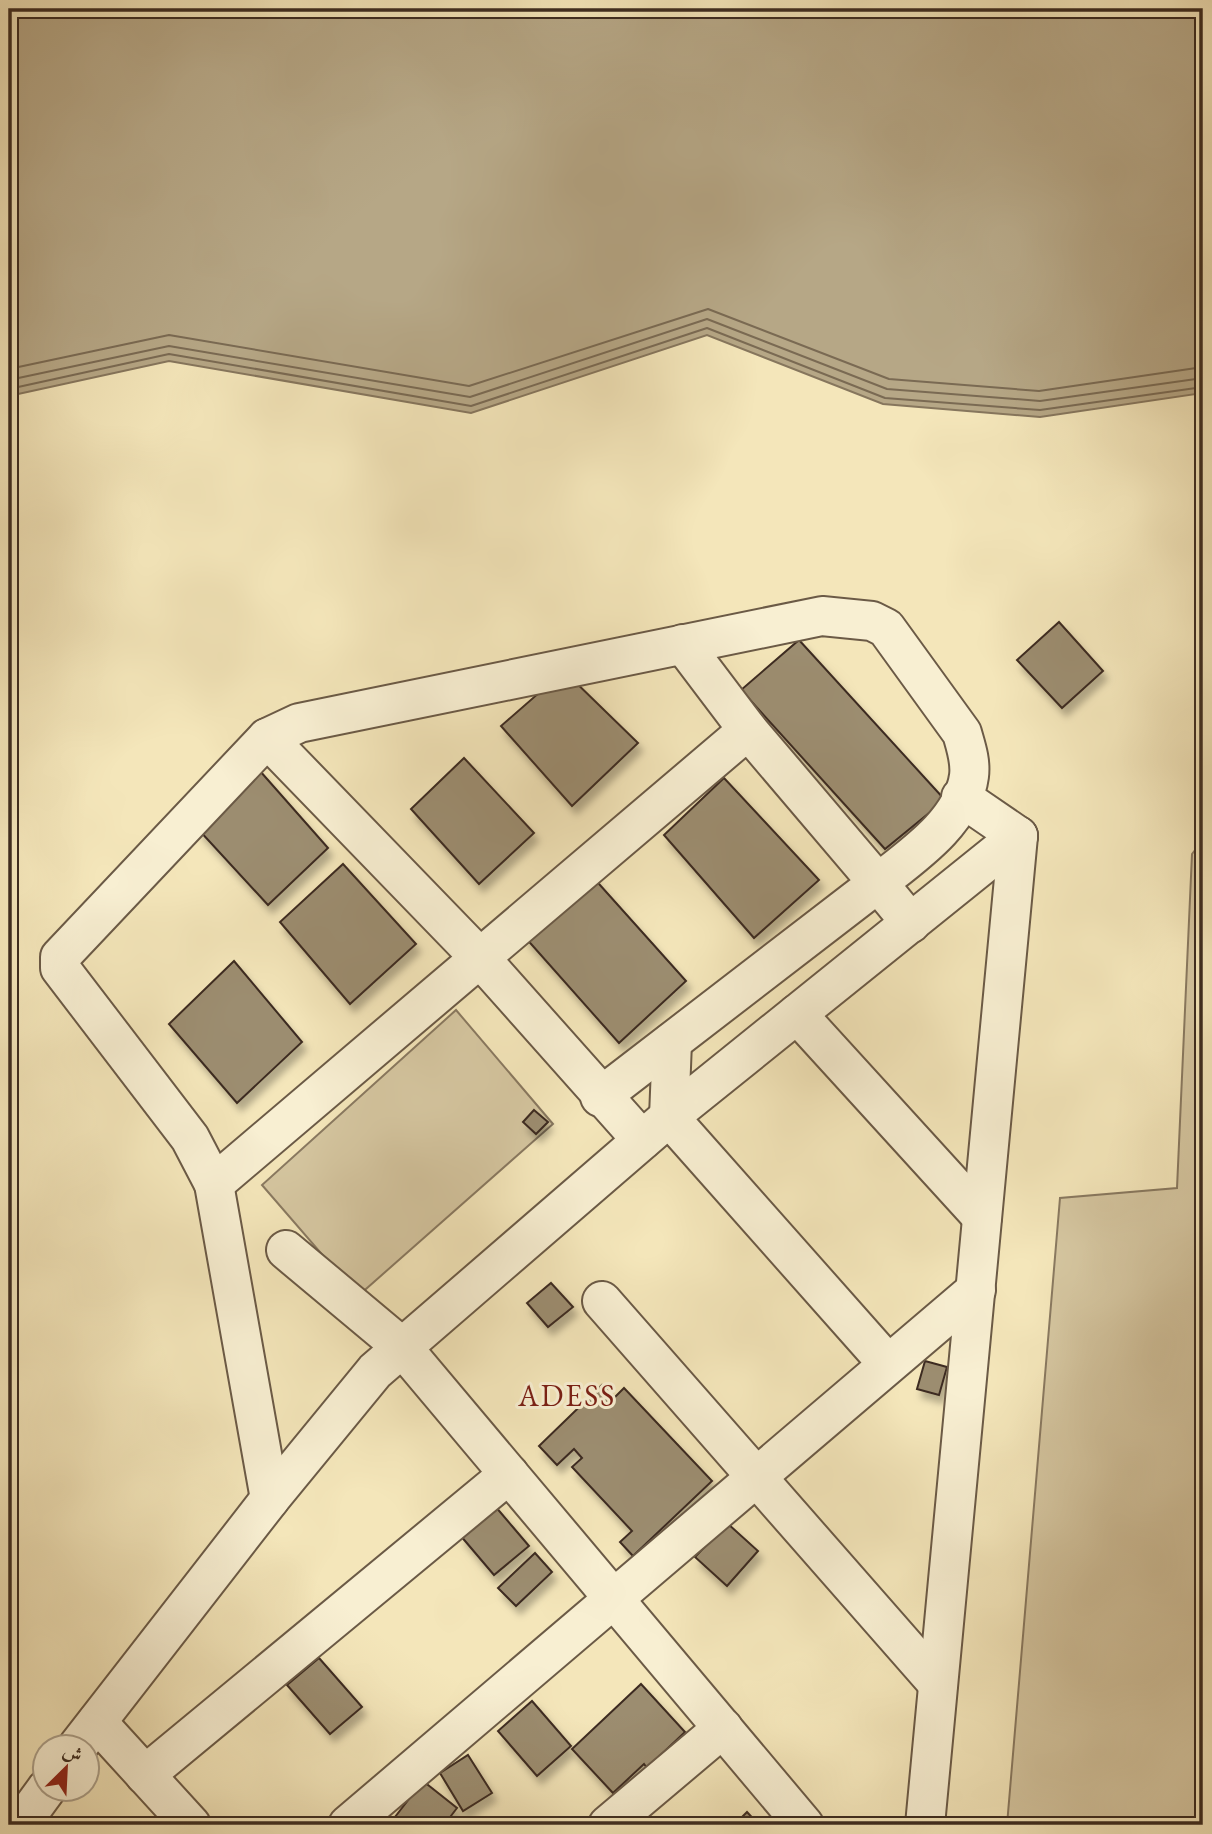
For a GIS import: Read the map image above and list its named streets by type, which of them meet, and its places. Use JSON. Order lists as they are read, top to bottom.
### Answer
{
  "districts": ["ADESS"],
  "north": "top right"
}
